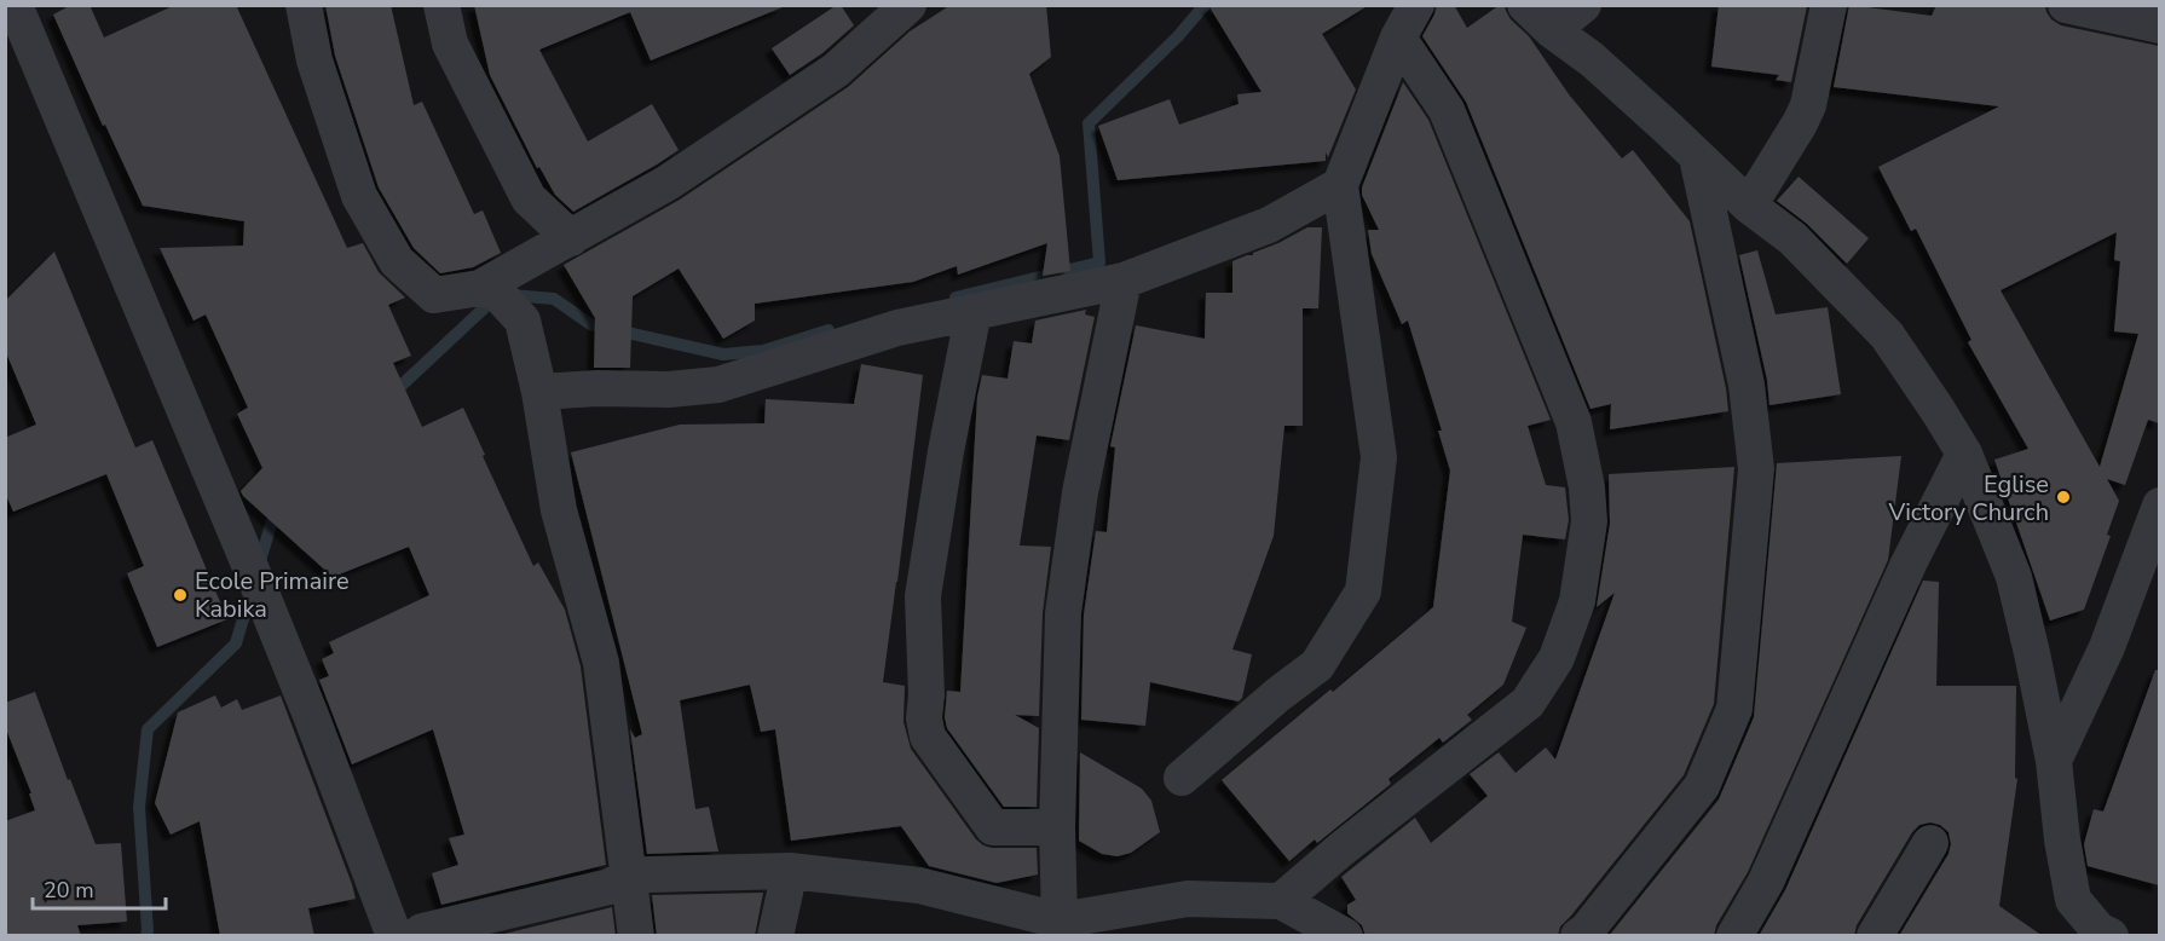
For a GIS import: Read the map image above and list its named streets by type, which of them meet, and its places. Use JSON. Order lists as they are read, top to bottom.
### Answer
{
  "places": ["Eglise Victory Church", "Ecole Primaire Kabika"],
  "scale_bar": "20 m"
}
